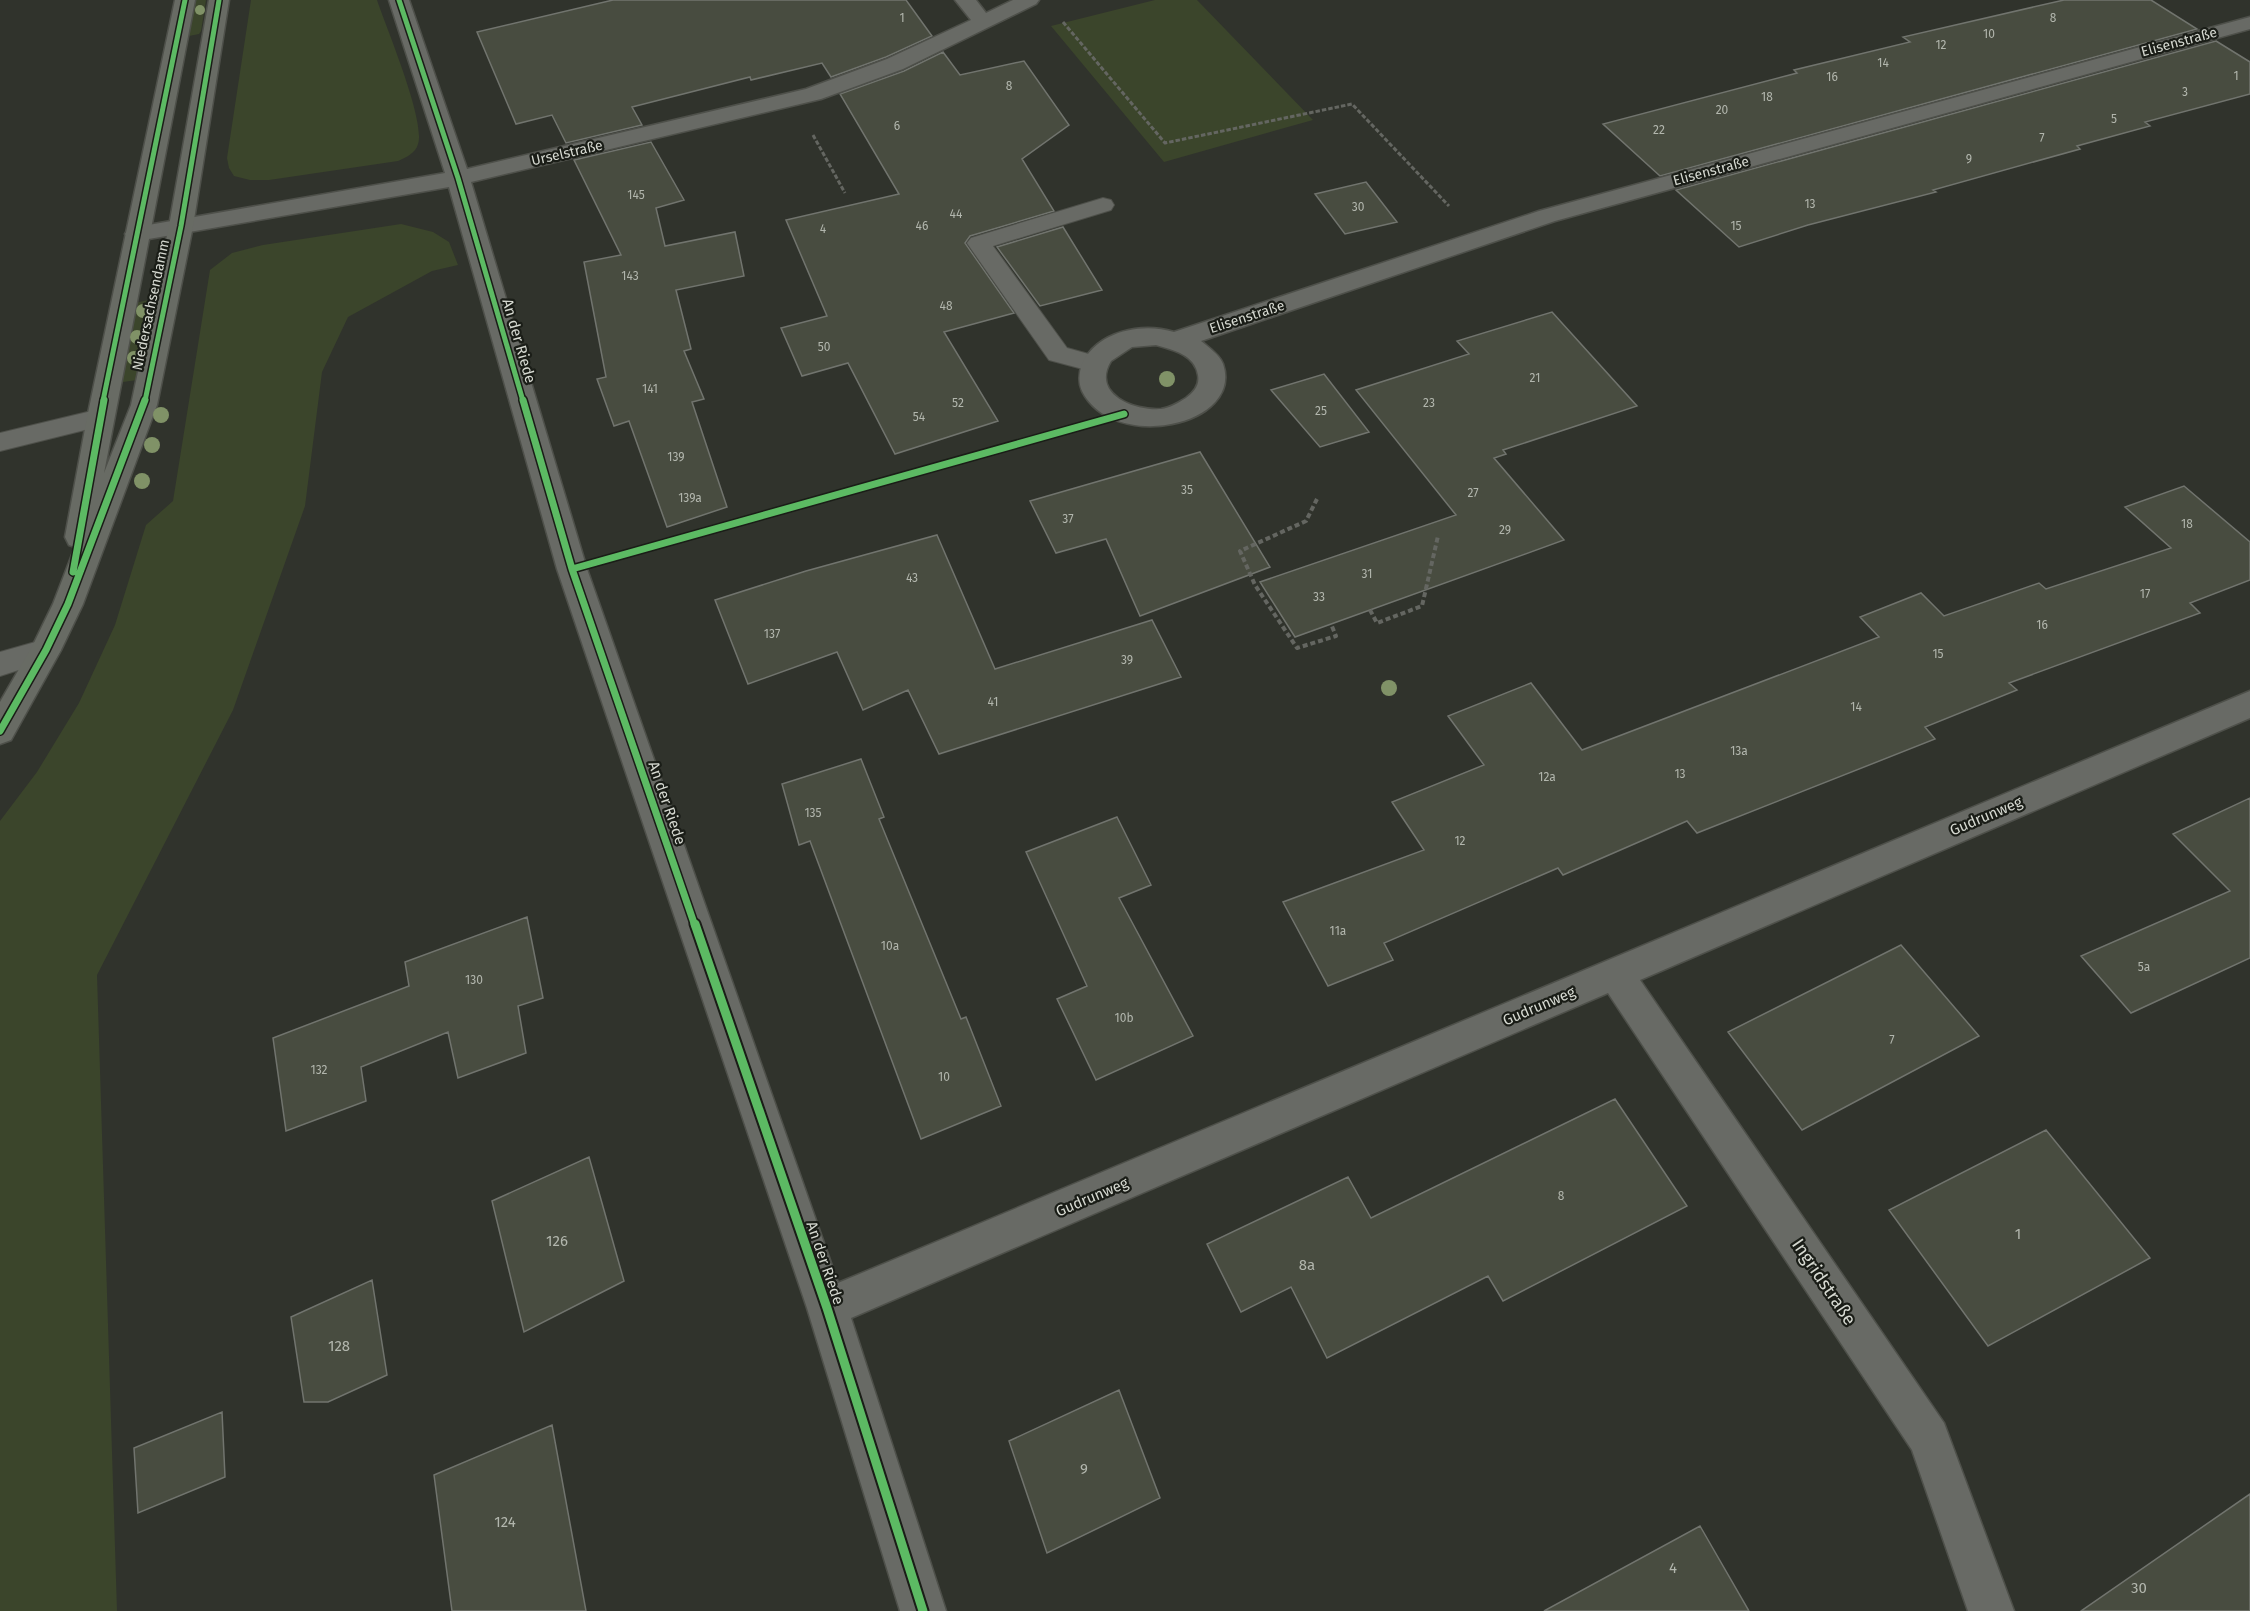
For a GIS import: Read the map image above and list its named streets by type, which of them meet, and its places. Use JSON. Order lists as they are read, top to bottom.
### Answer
{
  "streets": {
    "main road": ["Niedersachsendamm"],
    "street": [
      "Elisenstraße",
      "Urselstraße",
      "An der Riede",
      "Gudrunweg",
      "Ingridstraße"
    ]
  },
  "crossings": [
    ["Urselstraße", "Niedersachsendamm"],
    ["Urselstraße", "An der Riede"],
    ["An der Riede", "Gudrunweg"],
    ["Gudrunweg", "Ingridstraße"]
  ],
  "house_numbers": [
    "1",
    "8",
    "10",
    "12",
    "14",
    "1",
    "16",
    "8",
    "3",
    "18",
    "20",
    "5",
    "6",
    "22",
    "7",
    "9",
    "145",
    "13",
    "30",
    "44",
    "46",
    "15",
    "4",
    "143",
    "48",
    "50",
    "21",
    "141",
    "52",
    "23",
    "25",
    "54",
    "139",
    "35",
    "27",
    "139a",
    "37",
    "18",
    "29",
    "31",
    "43",
    "17",
    "33",
    "16",
    "137",
    "15",
    "39",
    "41",
    "14",
    "13a",
    "13",
    "12a",
    "135",
    "12",
    "11a",
    "10a",
    "5a",
    "130",
    "10b",
    "7",
    "132",
    "10",
    "8",
    "1",
    "126",
    "8a",
    "128",
    "9",
    "124",
    "4",
    "30"
  ]
}
